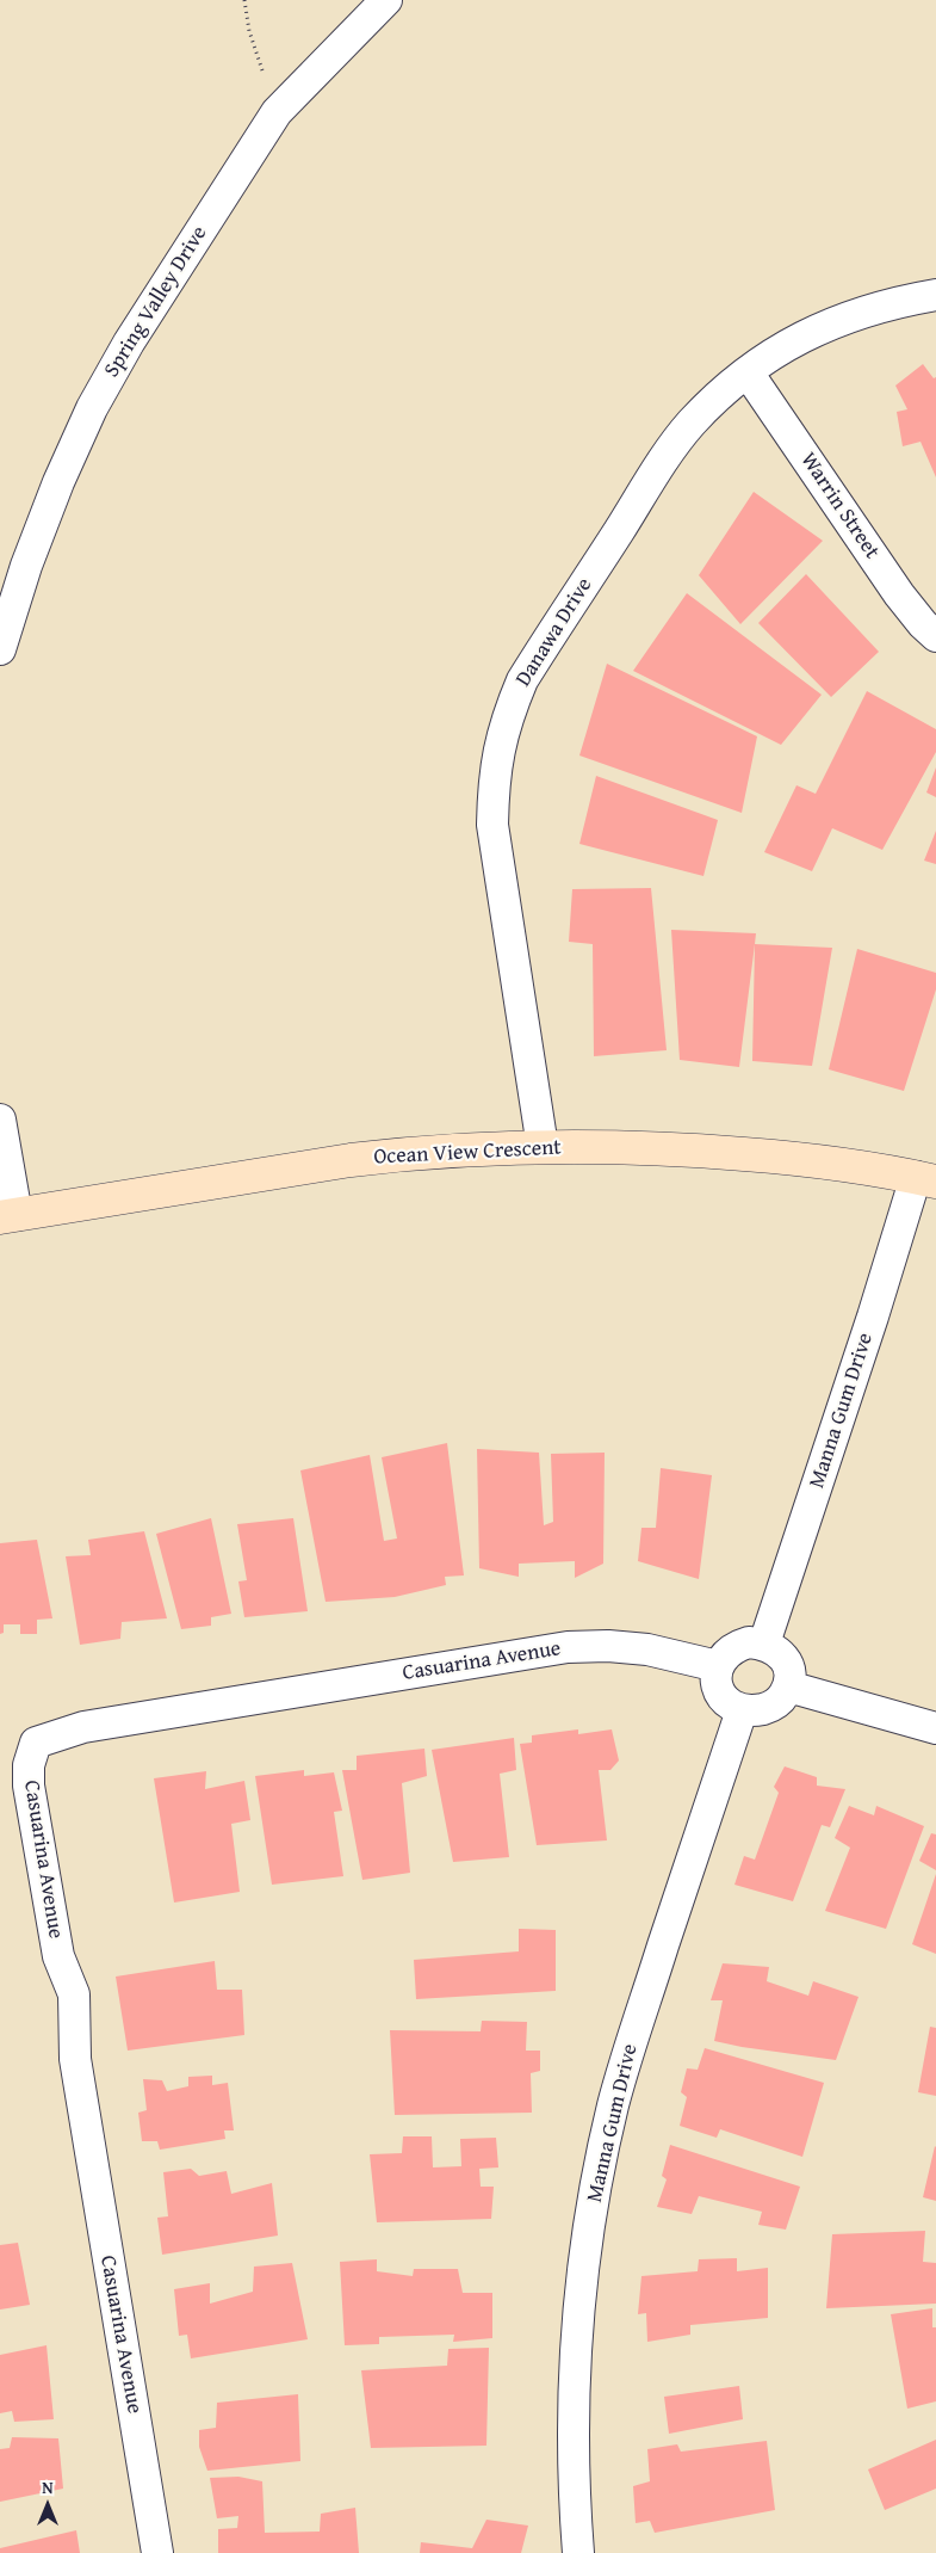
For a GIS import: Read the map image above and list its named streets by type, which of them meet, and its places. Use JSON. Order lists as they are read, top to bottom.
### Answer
{
  "streets": {
    "street": [
      "Spring Valley Drive",
      "Warrin Street",
      "Danawa Drive",
      "Ocean View Crescent",
      "Manna Gum Drive",
      "Casuarina Avenue"
    ]
  },
  "crossings": [
    ["Warrin Street", "Danawa Drive"],
    ["Danawa Drive", "Ocean View Crescent"],
    ["Ocean View Crescent", "Manna Gum Drive"],
    ["Manna Gum Drive", "Casuarina Avenue"]
  ],
  "north": "top"
}
